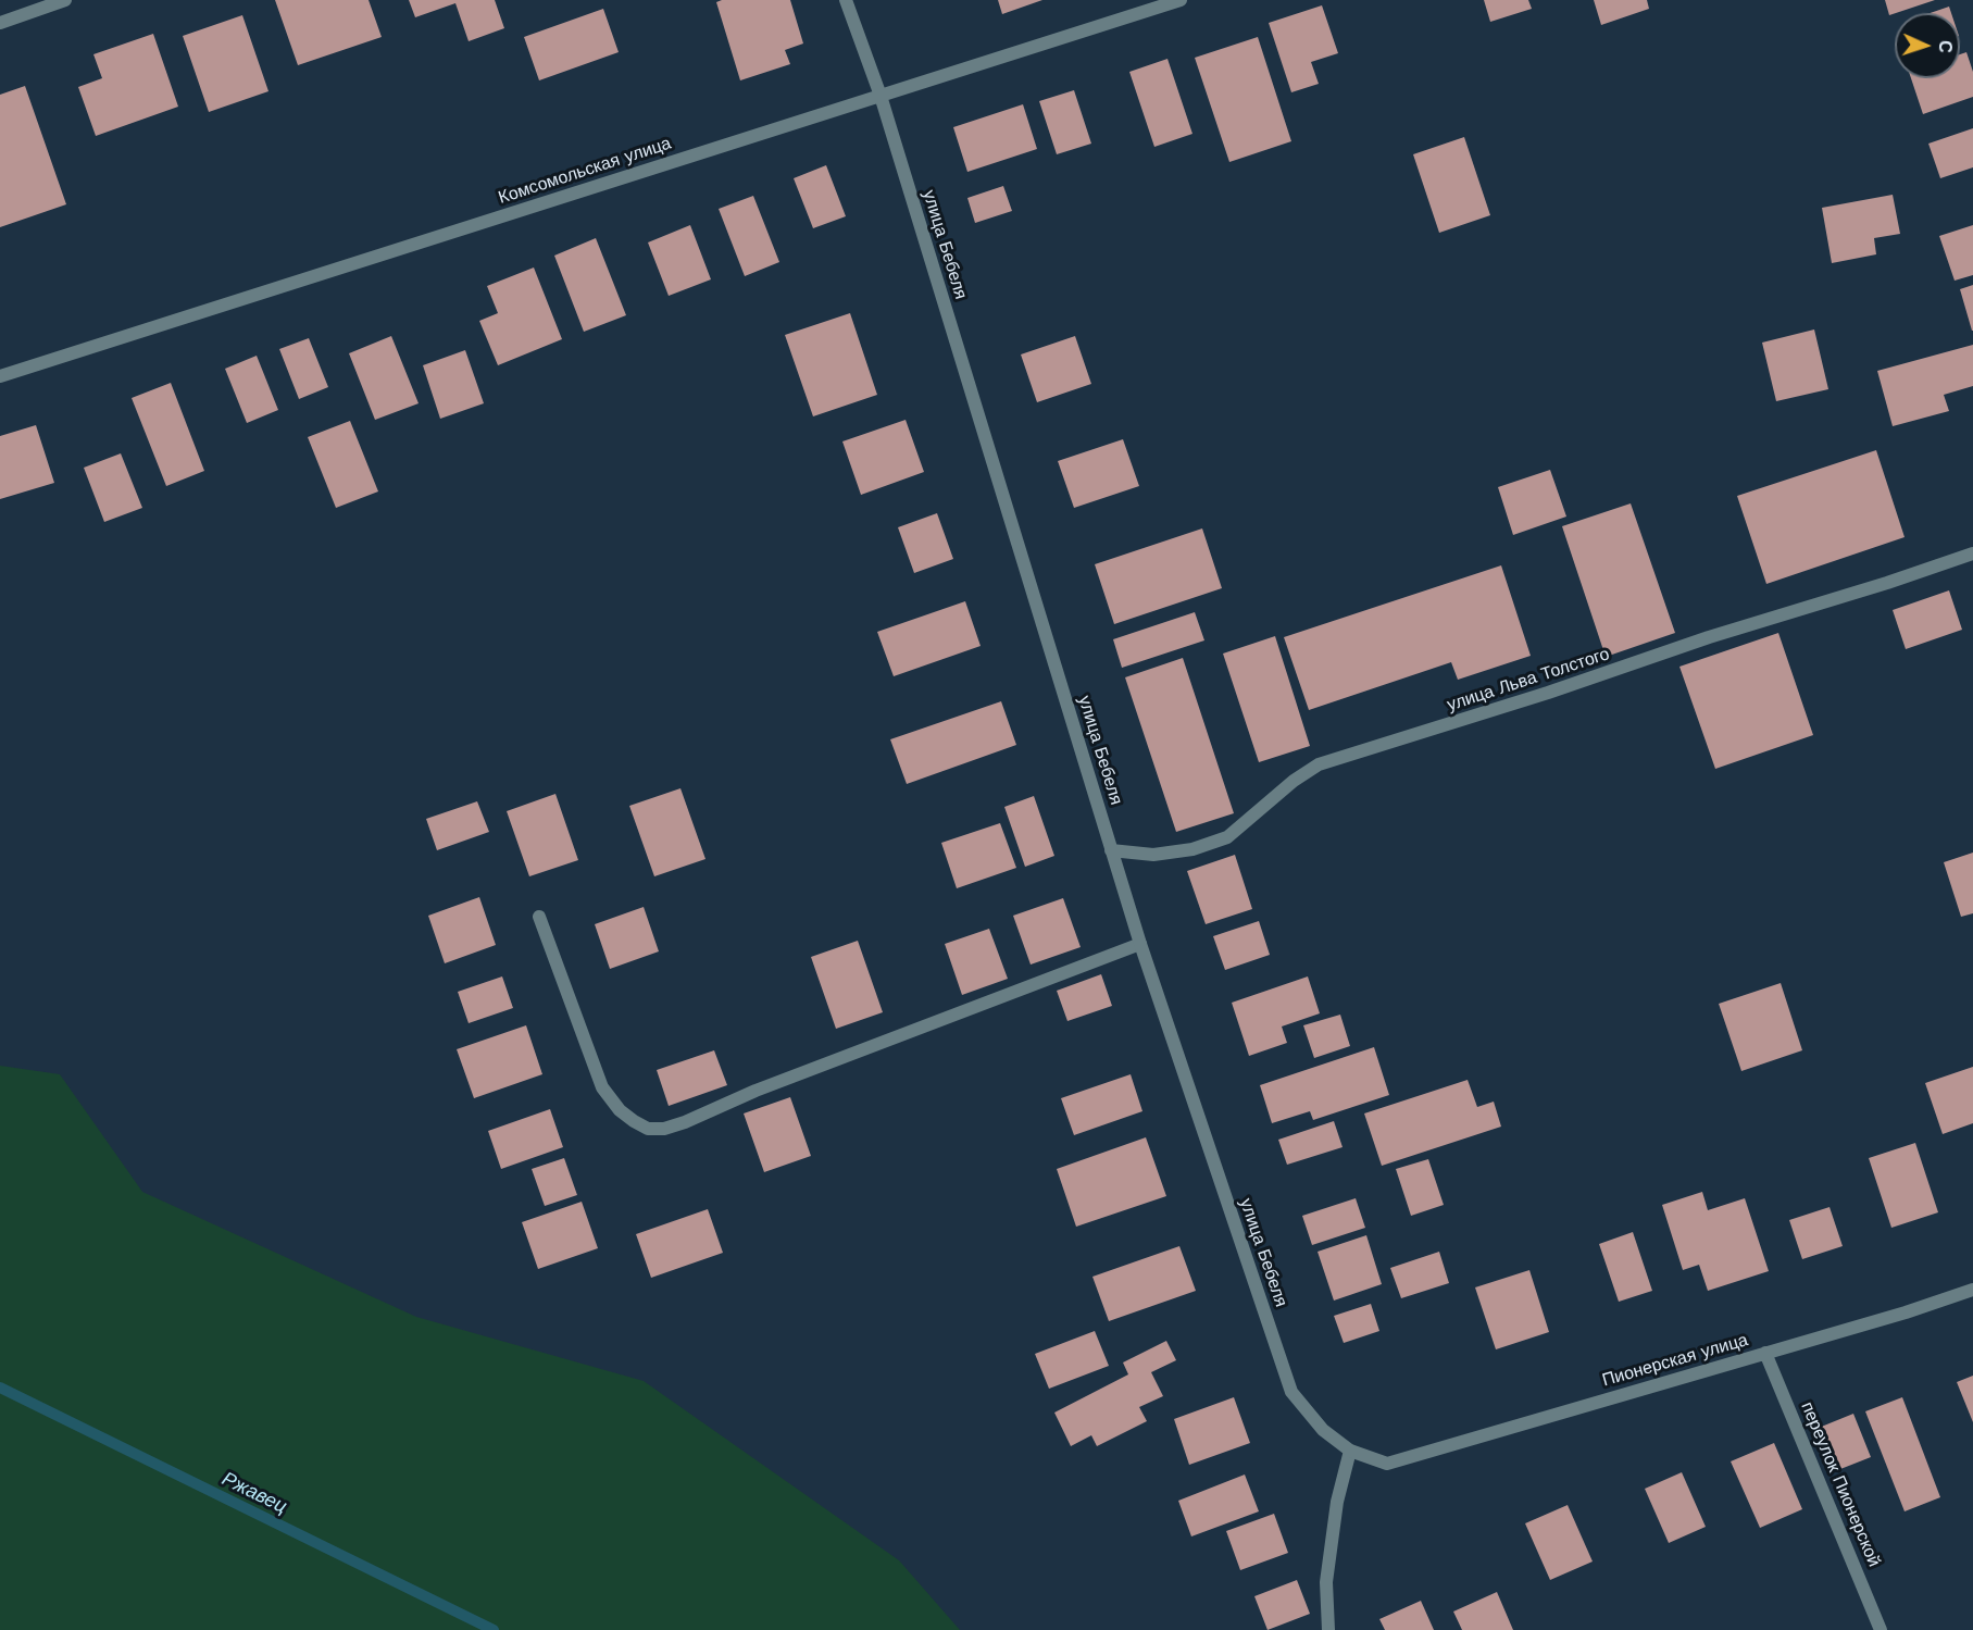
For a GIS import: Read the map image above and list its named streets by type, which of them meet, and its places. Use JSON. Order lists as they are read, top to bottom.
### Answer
{
  "streets": {
    "street": [
      "Комсомольская улица",
      "улица Бебеля",
      "улица Льва Толстого",
      "Пионерская улица",
      "переулок Пионерской"
    ]
  },
  "crossings": [
    ["Комсомольская улица", "улица Бебеля"],
    ["улица Бебеля", "улица Льва Толстого"],
    ["улица Бебеля", "Пионерская улица"],
    ["Пионерская улица", "переулок Пионерской"]
  ],
  "water": ["Ржавец"],
  "north": "right"
}
